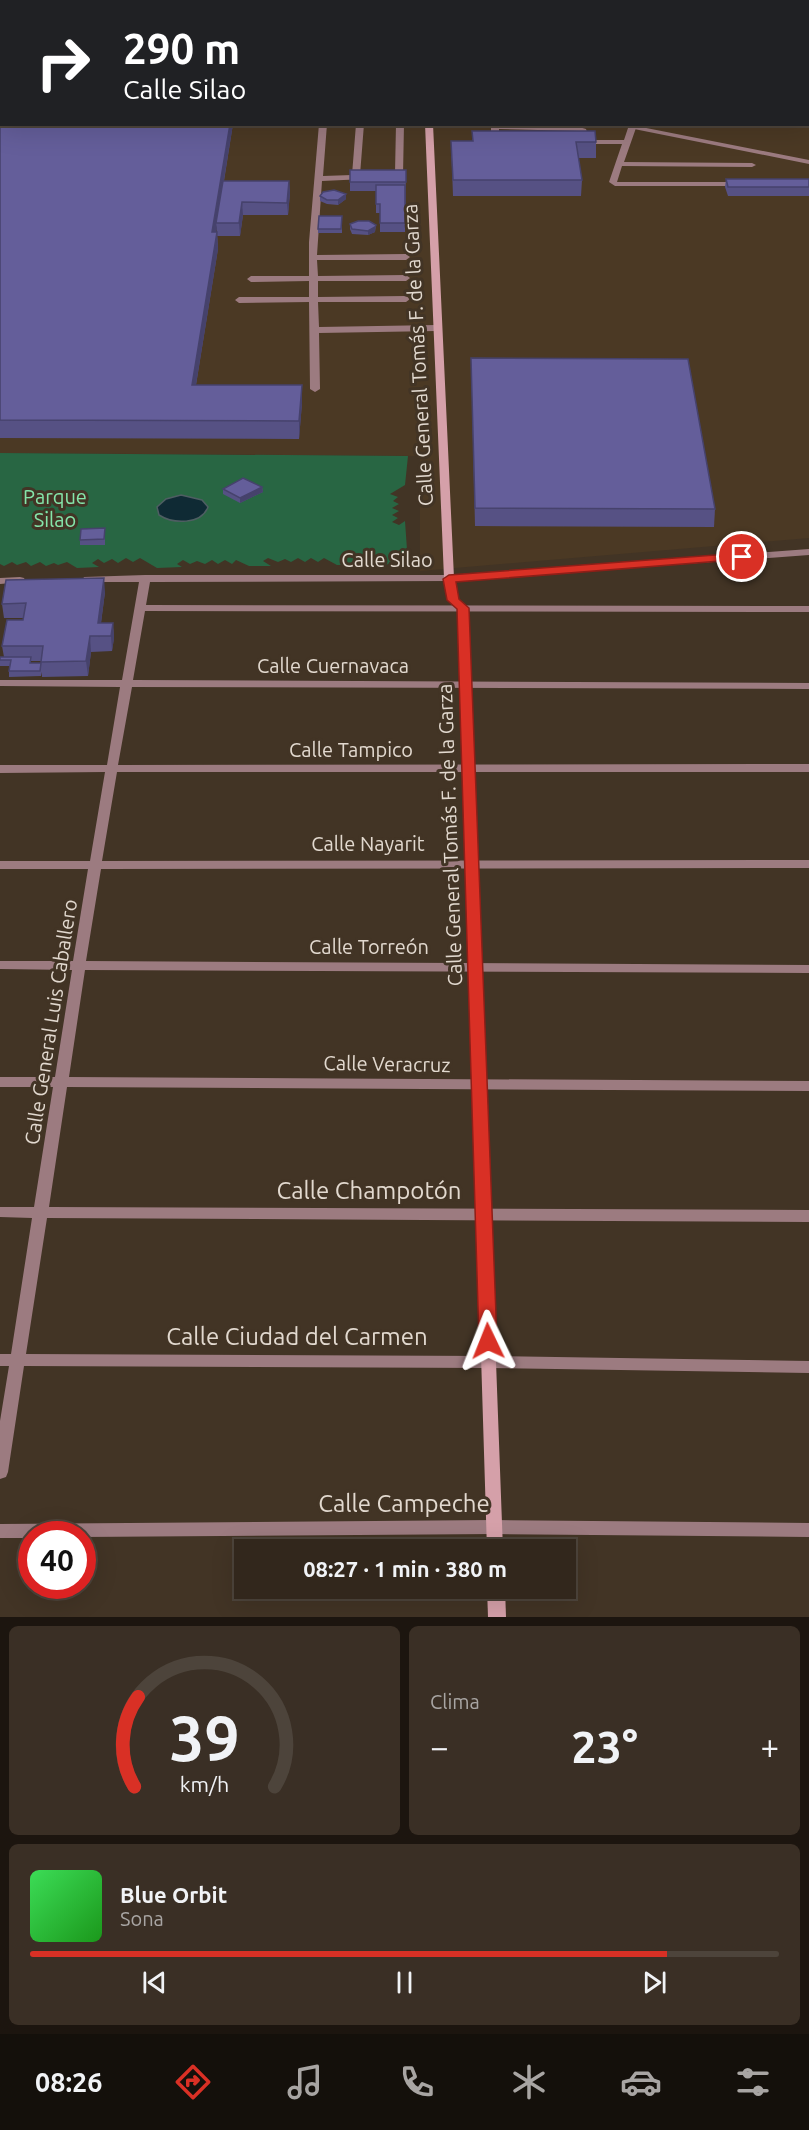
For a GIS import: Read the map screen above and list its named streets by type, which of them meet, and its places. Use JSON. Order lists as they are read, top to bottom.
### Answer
{
  "streets": {
    "street": [
      "Calle General Tomás F. de la Garza",
      "Calle Silao",
      "Calle Cuernavaca",
      "Calle Tampico",
      "Calle Nayarit",
      "Calle Torreón",
      "Calle General Luis Caballero",
      "Calle Veracruz",
      "Calle Champotón",
      "Calle Ciudad del Carmen",
      "Calle Campeche"
    ]
  },
  "crossings": [
    ["Calle General Tomás F. de la Garza", "Calle Silao"],
    ["Calle General Tomás F. de la Garza", "Calle Cuernavaca"],
    ["Calle General Tomás F. de la Garza", "Calle Tampico"],
    ["Calle General Tomás F. de la Garza", "Calle Nayarit"],
    ["Calle General Tomás F. de la Garza", "Calle Torreón"],
    ["Calle General Tomás F. de la Garza", "Calle Veracruz"],
    ["Calle General Tomás F. de la Garza", "Calle Champotón"],
    ["Calle General Tomás F. de la Garza", "Calle Ciudad del Carmen"],
    ["Calle General Tomás F. de la Garza", "Calle Campeche"],
    ["Calle Silao", "Calle General Luis Caballero"],
    ["Calle Cuernavaca", "Calle General Luis Caballero"],
    ["Calle Tampico", "Calle General Luis Caballero"],
    ["Calle Nayarit", "Calle General Luis Caballero"],
    ["Calle Torreón", "Calle General Luis Caballero"],
    ["Calle General Luis Caballero", "Calle Veracruz"],
    ["Calle General Luis Caballero", "Calle Champotón"],
    ["Calle General Luis Caballero", "Calle Ciudad del Carmen"]
  ],
  "parks": ["Parque Silao"],
  "page": {
    "turn": ["290 m", "Calle Silao"],
    "limit": "40",
    "trip": "08:27 · 1 min · 380 m",
    "tile": "Clima",
    "heat": ["−", "23°", "+"],
    "song": ["Blue Orbit", "Sona"],
    "tabs": "08:26",
    "gauge": ["39", "km/h"]
  }
}
